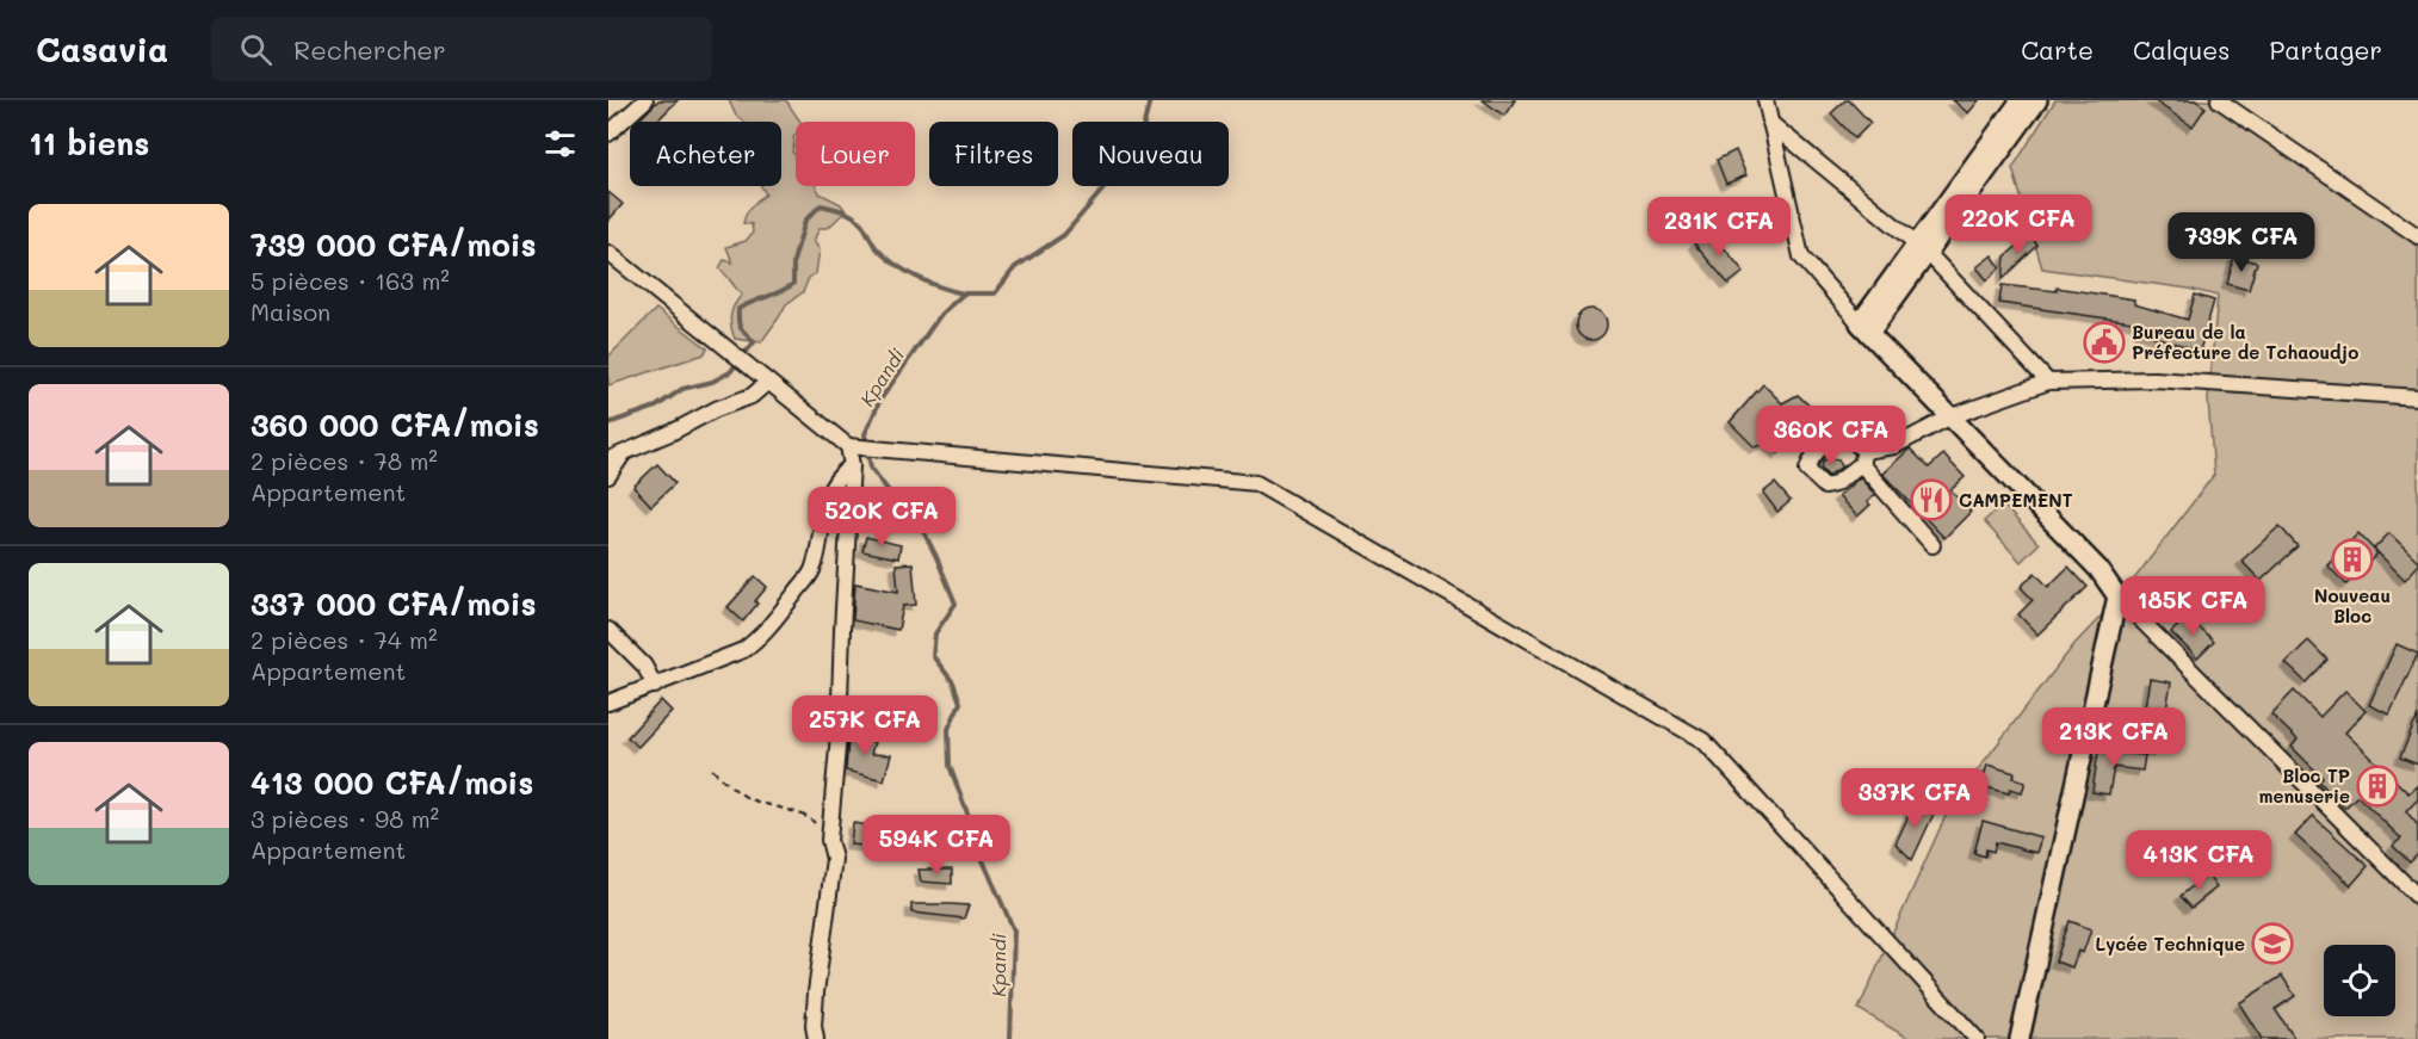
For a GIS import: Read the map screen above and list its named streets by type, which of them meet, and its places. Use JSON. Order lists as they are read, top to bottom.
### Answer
{
  "water": ["Kpandi"],
  "places": {
    "public building": ["Bureau de la Préfecture de Tchaoudjo"],
    "restaurant": ["CAMPEMENT"],
    "building": ["Nouveau Bloc", "Bloc TP menuserie"],
    "school or university": ["Lycée Technique"]
  },
  "page": {
    "header": "Casavia",
    "search": "Rechercher",
    "nav": ["Carte", "Calques", "Partager"],
    "heading": "11 biens",
    "chip": [
      "Acheter",
      "Louer",
      "Filtres",
      "Nouveau"
    ],
    "list": [
      {
        "name": "739 000 CFA/mois",
        "note": "5 pièces · 163 m² · Maison"
      },
      {
        "name": "360 000 CFA/mois",
        "note": "2 pièces · 78 m² · Appartement"
      },
      {
        "name": "337 000 CFA/mois",
        "note": "2 pièces · 74 m² · Appartement"
      },
      {
        "name": "413 000 CFA/mois",
        "note": "3 pièces · 98 m² · Appartement"
      }
    ],
    "price": [
      "220K CFA",
      "231K CFA",
      "739K CFA",
      "360K CFA",
      "520K CFA",
      "185K CFA",
      "257K CFA",
      "213K CFA",
      "337K CFA",
      "594K CFA",
      "413K CFA"
    ]
  }
}
